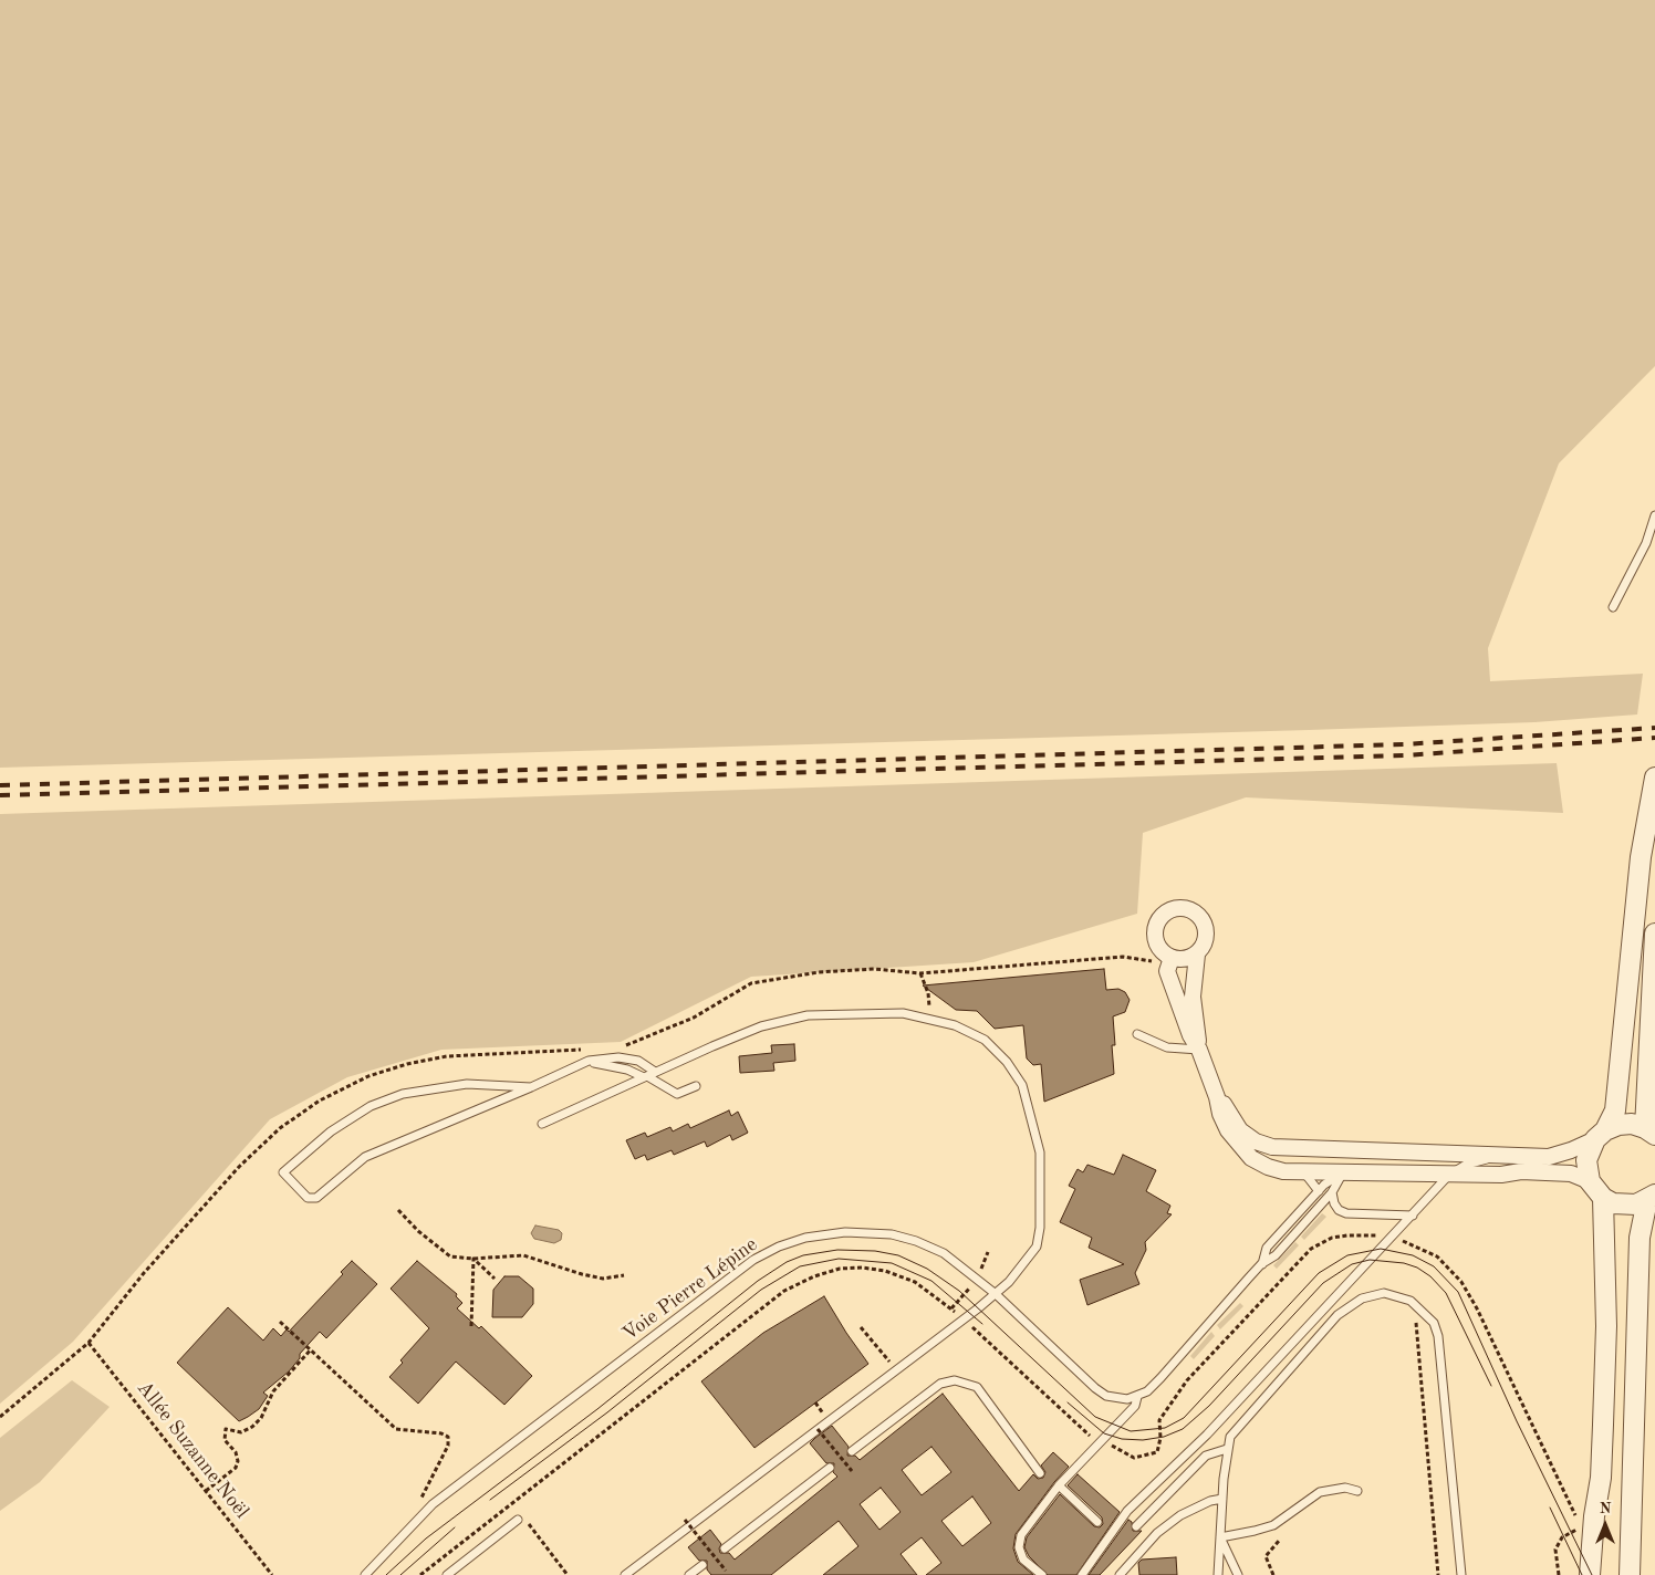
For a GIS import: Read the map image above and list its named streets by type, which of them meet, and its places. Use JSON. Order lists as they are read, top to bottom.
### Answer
{
  "streets": {
    "lane": ["Voie Pierre Lépine"],
    "path": ["Allée Suzanne Noël"]
  },
  "north": "top"
}
